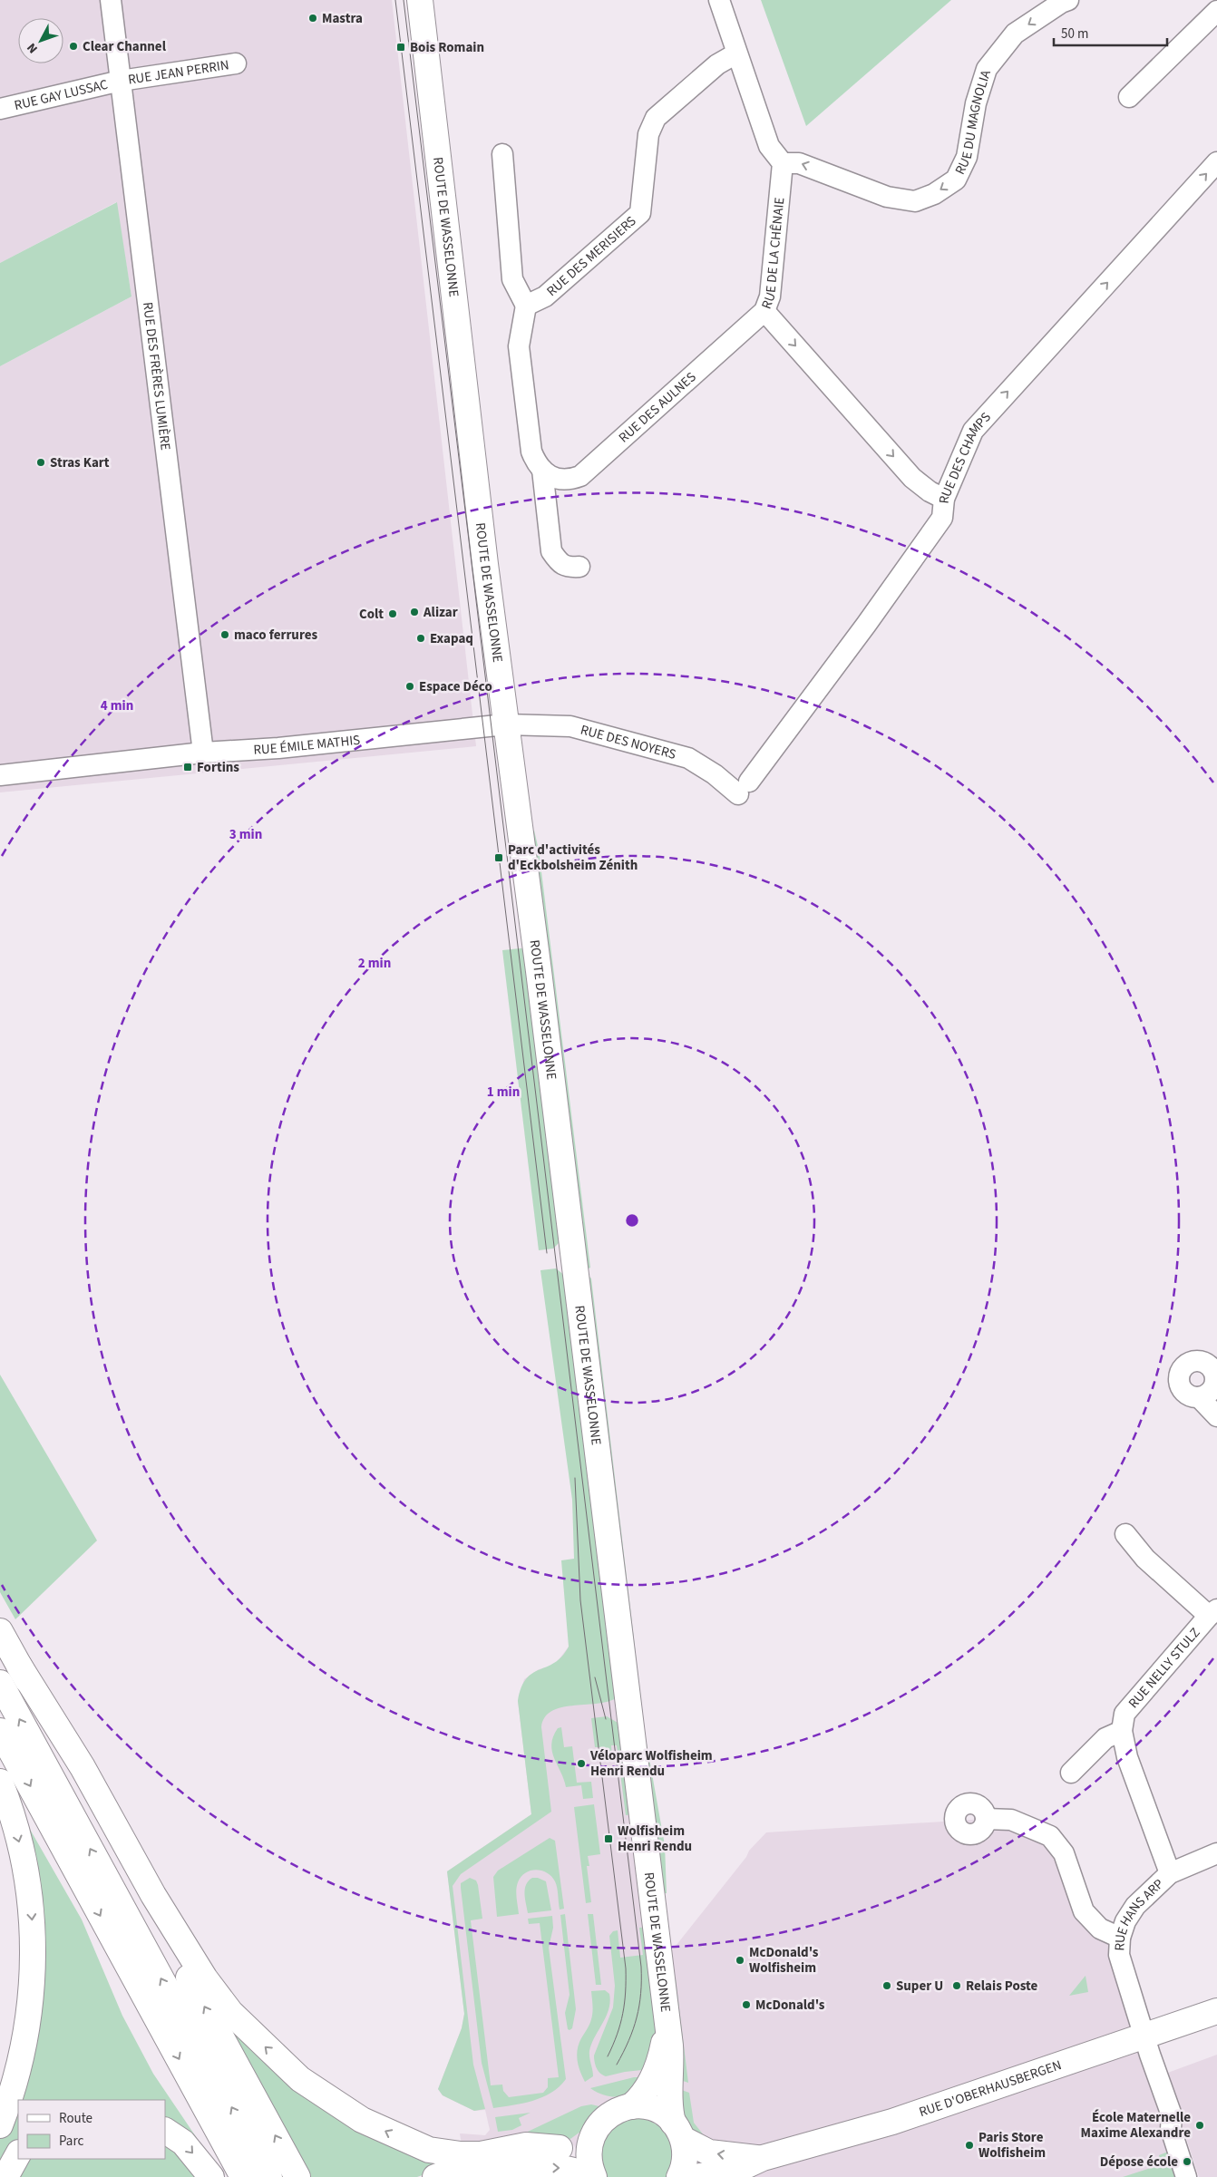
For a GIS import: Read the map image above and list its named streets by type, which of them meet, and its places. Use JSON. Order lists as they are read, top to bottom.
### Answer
{
  "streets": {
    "main road": ["ROUTE DE WASSELONNE", "RUE D'OBERHAUSBERGEN"],
    "street": [
      "RUE JEAN PERRIN",
      "RUE GAY LUSSAC",
      "RUE DU MAGNOLIA",
      "RUE DE LA CHÊNAIE",
      "RUE DES MERISIERS",
      "RUE DES FRÈRES LUMIÈRE",
      "RUE DES AULNES",
      "RUE DES CHAMPS",
      "RUE DES NOYERS",
      "RUE ÉMILE MATHIS",
      "RUE NELLY STULZ",
      "RUE HANS ARP"
    ]
  },
  "crossings": [
    ["RUE JEAN PERRIN", "RUE GAY LUSSAC"],
    ["RUE JEAN PERRIN", "RUE DES FRÈRES LUMIÈRE"],
    ["RUE GAY LUSSAC", "RUE DES FRÈRES LUMIÈRE"],
    ["RUE DU MAGNOLIA", "RUE DE LA CHÊNAIE"],
    ["ROUTE DE WASSELONNE", "RUE DES NOYERS"],
    ["ROUTE DE WASSELONNE", "RUE ÉMILE MATHIS"],
    ["ROUTE DE WASSELONNE", "RUE D'OBERHAUSBERGEN"],
    ["RUE DE LA CHÊNAIE", "RUE DES AULNES"],
    ["RUE DE LA CHÊNAIE", "RUE DES CHAMPS"],
    ["RUE DES FRÈRES LUMIÈRE", "RUE ÉMILE MATHIS"],
    ["RUE DES CHAMPS", "RUE DES NOYERS"],
    ["RUE DES NOYERS", "RUE ÉMILE MATHIS"],
    ["RUE NELLY STULZ", "RUE HANS ARP"],
    ["RUE HANS ARP", "RUE D'OBERHAUSBERGEN"]
  ],
  "one_way": ["RUE DU MAGNOLIA", "RUE DE LA CHÊNAIE", "RUE DES CHAMPS"],
  "places": {
    "other": [
      "Mastra",
      "Clear Channel",
      "Stras Kart",
      "Alizar",
      "Colt",
      "maco ferrures",
      "Exapaq",
      "Espace Déco",
      "Véloparc Wolfisheim Henri Rendu",
      "McDonald's Wolfisheim",
      "Super U",
      "Relais Poste",
      "McDonald's",
      "École Maternelle Maxime Alexandre",
      "Paris Store Wolfisheim",
      "Dépose école"
    ],
    "transit": [
      "Bois Romain",
      "Fortins",
      "Parc d'activités d'Eckbolsheim Zénith",
      "Wolfisheim Henri Rendu"
    ]
  },
  "legend": ["Route", "Parc"],
  "scale_bar": "50 m",
  "north": "bottom left",
  "rings": [
    "4 min",
    "3 min",
    "2 min",
    "1 min"
  ]
}
